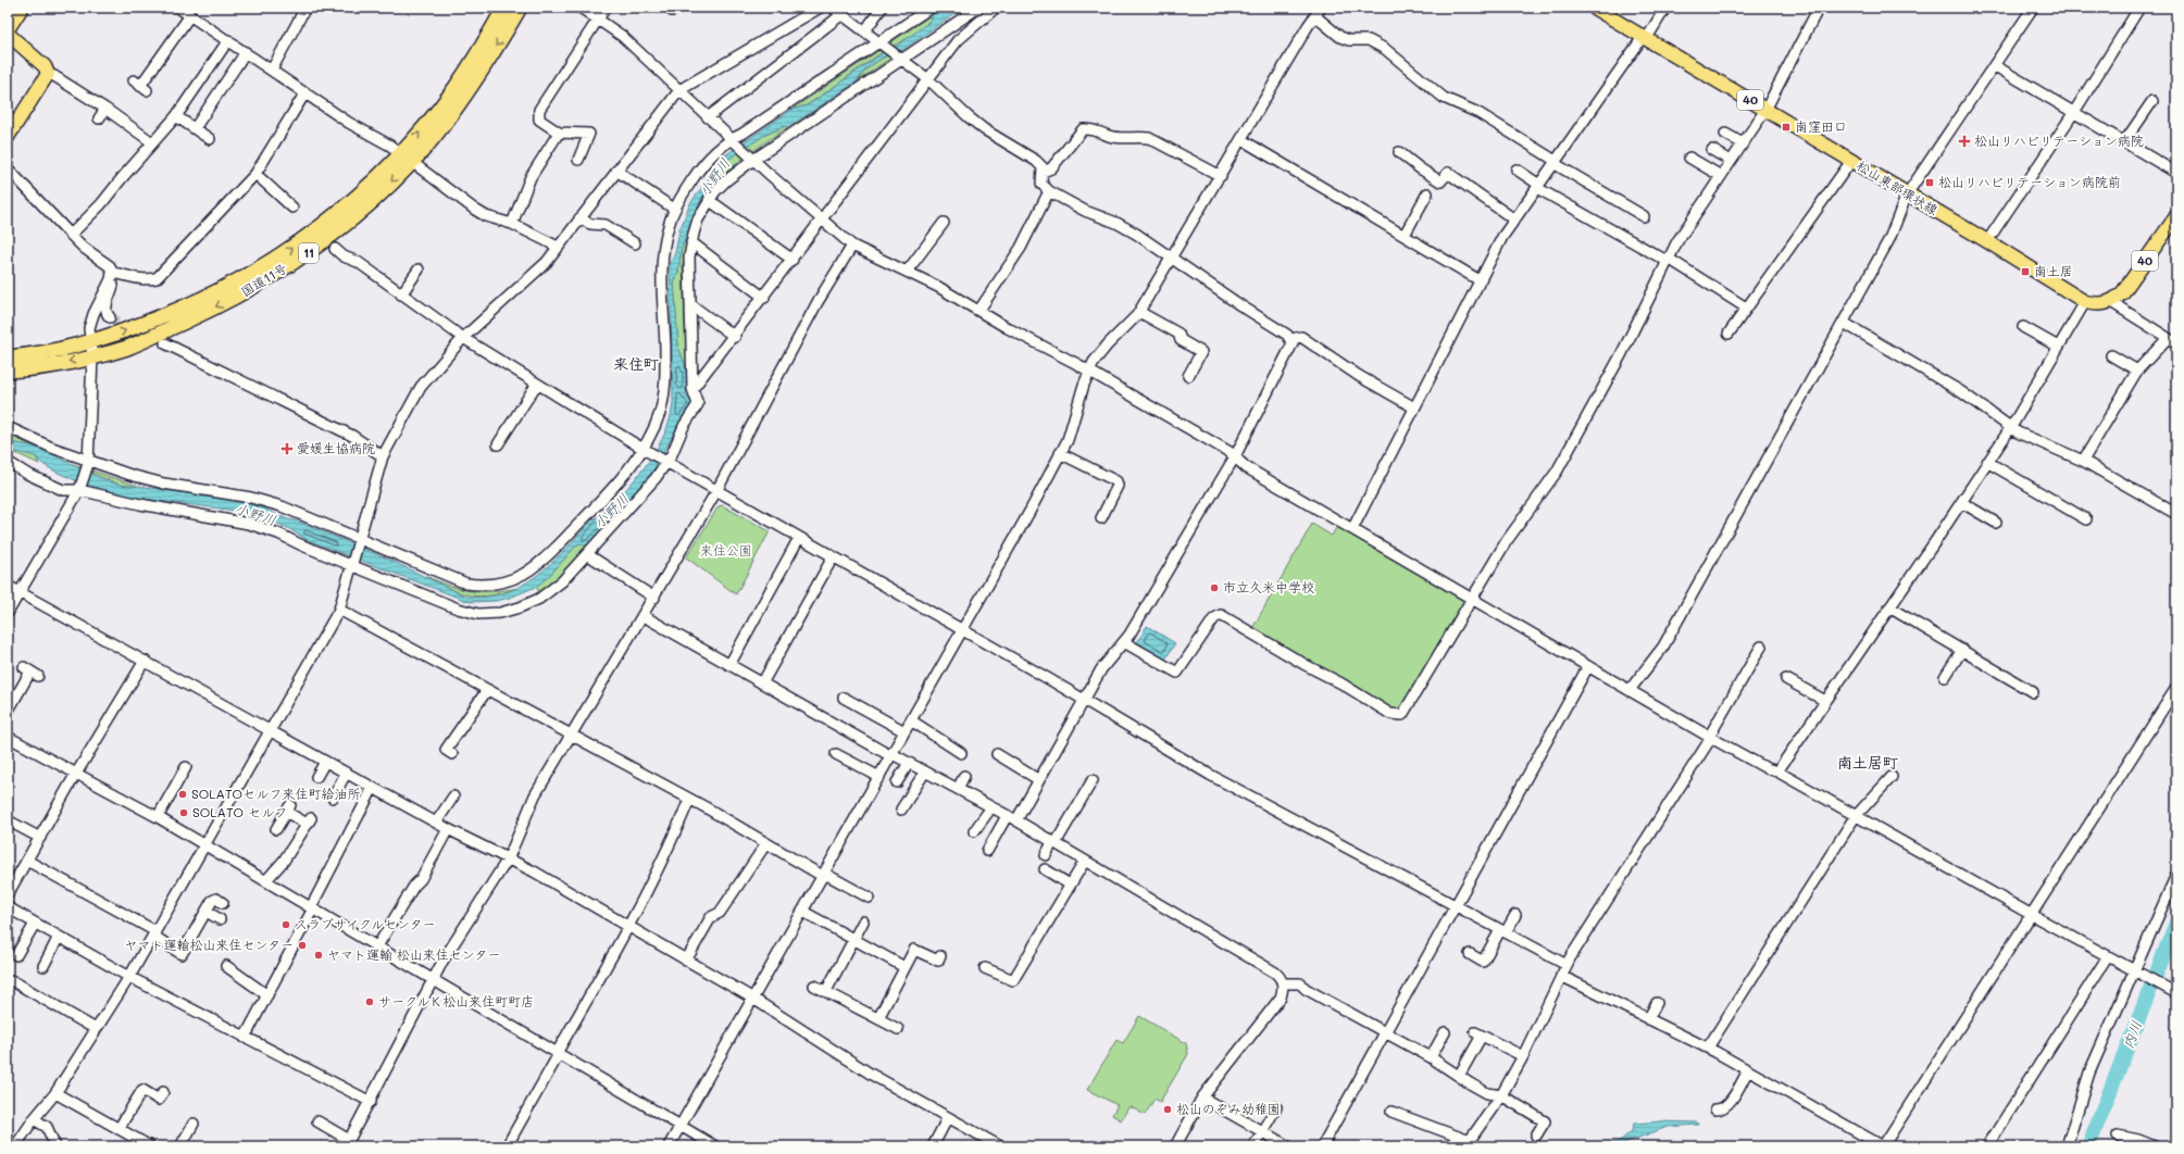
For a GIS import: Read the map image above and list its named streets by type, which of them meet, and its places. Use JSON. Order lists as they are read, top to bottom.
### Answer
{
  "streets": {
    "highway": ["11", "国道11号"],
    "main road": ["40", "松山東部環状線"]
  },
  "crossings": [
    ["40", "松山東部環状線"]
  ],
  "districts": ["来住町", "南土居町"],
  "water": ["小野川", "内川"],
  "parks": ["来住公園"],
  "places": {
    "transit": ["南窪田口", "松山リハビリテーション病院前", "南土居"],
    "health": ["松山リハビリテーション病院", "愛媛生協病院"],
    "other": [
      "市立久米中学校",
      "SOLATOセルフ来住町給油所",
      "SOLATO セルフ",
      "スラブサイクルセンター",
      "ヤマト運輸松山来住センター",
      "ヤマト運輸 松山来住センター",
      "サークルＫ松山来住町町店",
      "松山のぞみ幼稚園"
    ]
  }
}
